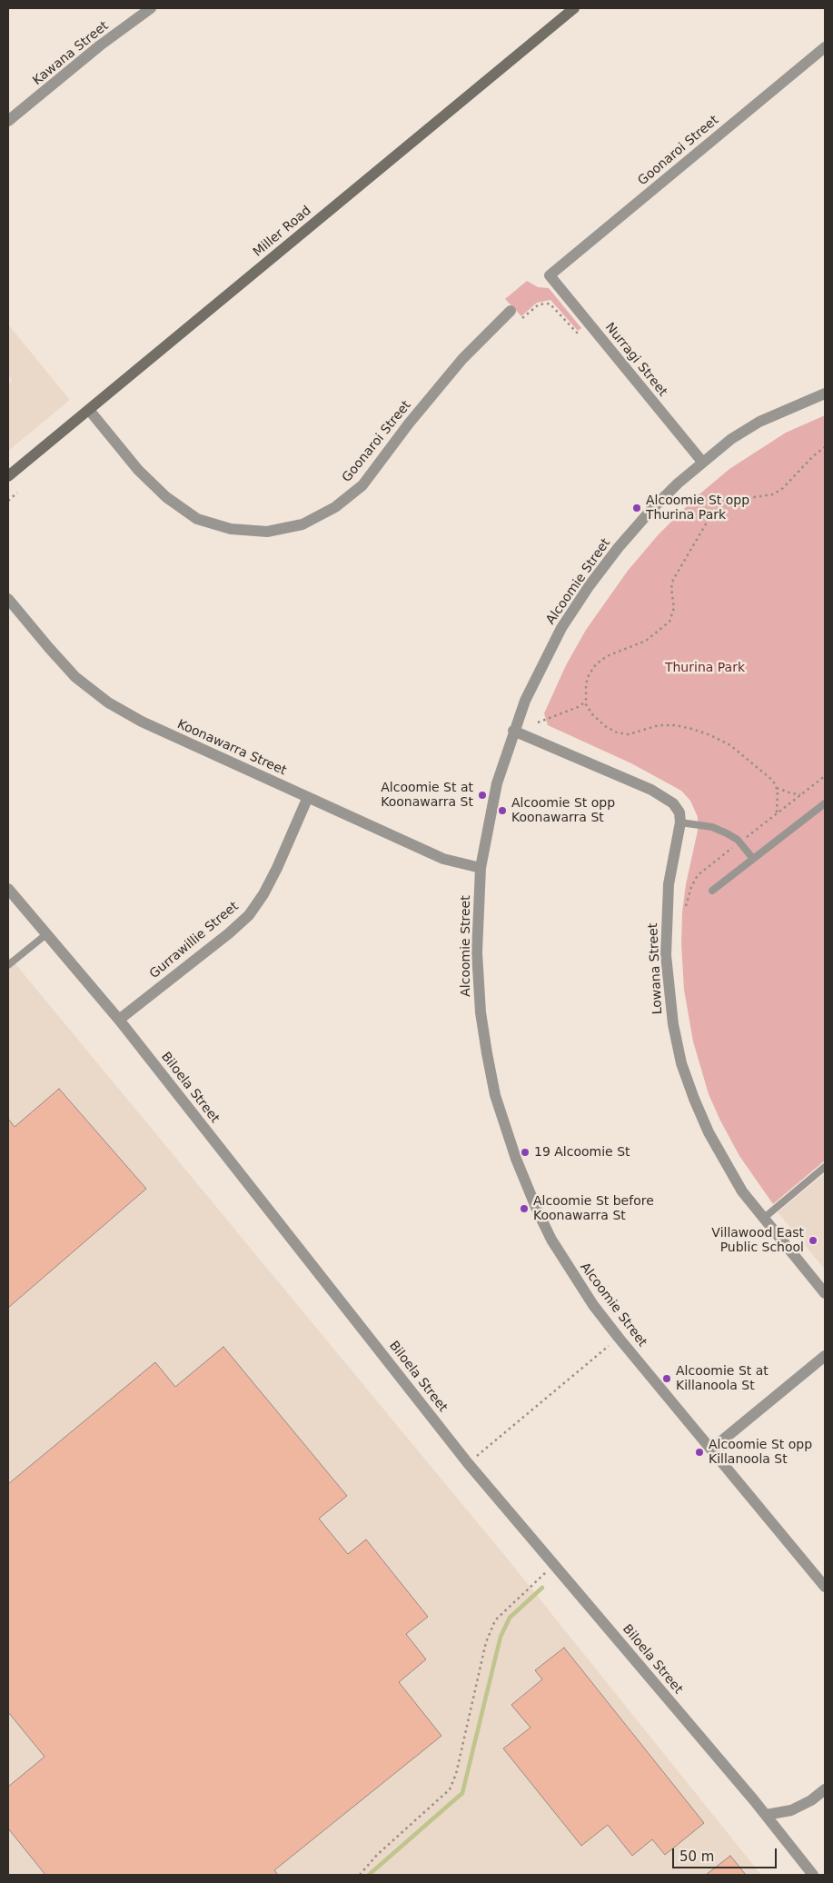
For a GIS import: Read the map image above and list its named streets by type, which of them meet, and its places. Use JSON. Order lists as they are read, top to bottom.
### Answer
{
  "streets": {
    "main road": ["Miller Road"],
    "street": [
      "Kawana Street",
      "Goonaroi Street",
      "Nurragi Street",
      "Alcoomie Street",
      "Koonawarra Street",
      "Gurrawillie Street",
      "Lowana Street",
      "Biloela Street"
    ]
  },
  "crossings": [
    ["Goonaroi Street", "Miller Road"],
    ["Goonaroi Street", "Nurragi Street"],
    ["Nurragi Street", "Alcoomie Street"],
    ["Alcoomie Street", "Koonawarra Street"],
    ["Koonawarra Street", "Gurrawillie Street"],
    ["Gurrawillie Street", "Biloela Street"]
  ],
  "parks": ["Thurina Park"],
  "places": [
    "Alcoomie St opp Thurina Park",
    "Alcoomie St at Koonawarra St",
    "Alcoomie St opp Koonawarra St",
    "19 Alcoomie St",
    "Alcoomie St before Koonawarra St",
    "Villawood East Public School",
    "Alcoomie St at Killanoola St",
    "Alcoomie St opp Killanoola St"
  ],
  "scale_bar": "50 m"
}
